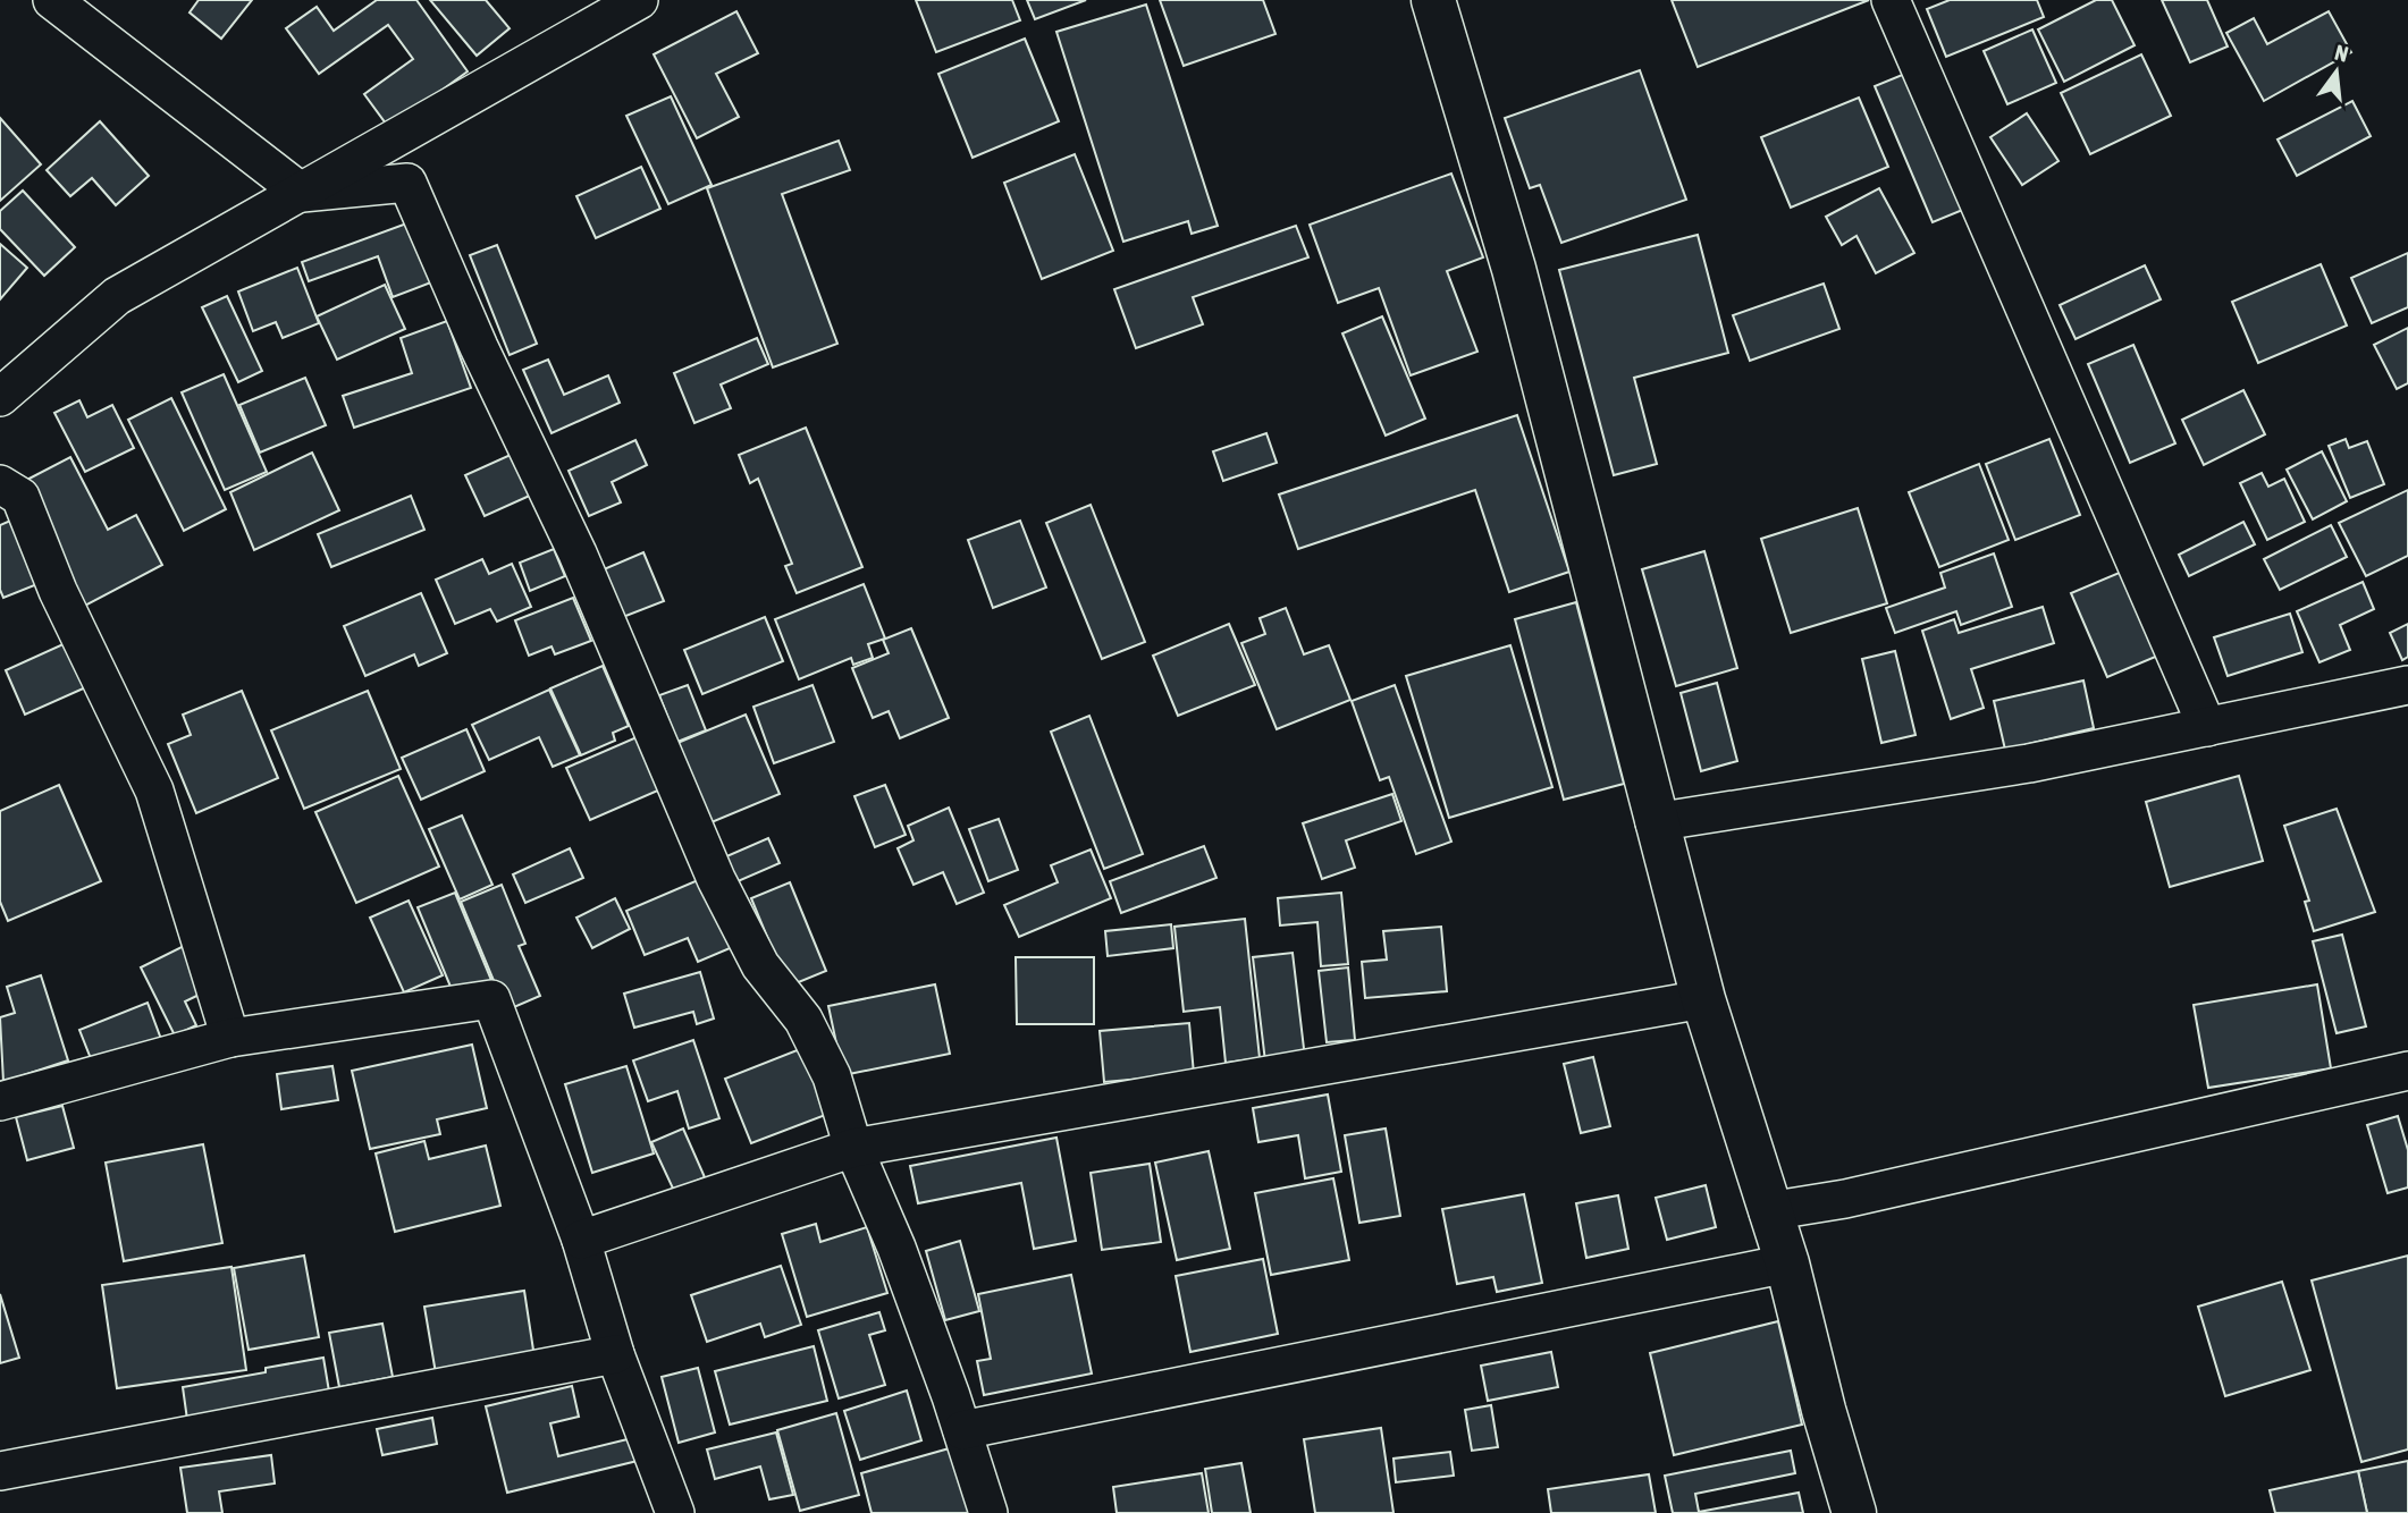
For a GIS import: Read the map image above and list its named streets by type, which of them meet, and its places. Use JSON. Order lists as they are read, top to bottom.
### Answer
{
  "north": "top"
}
